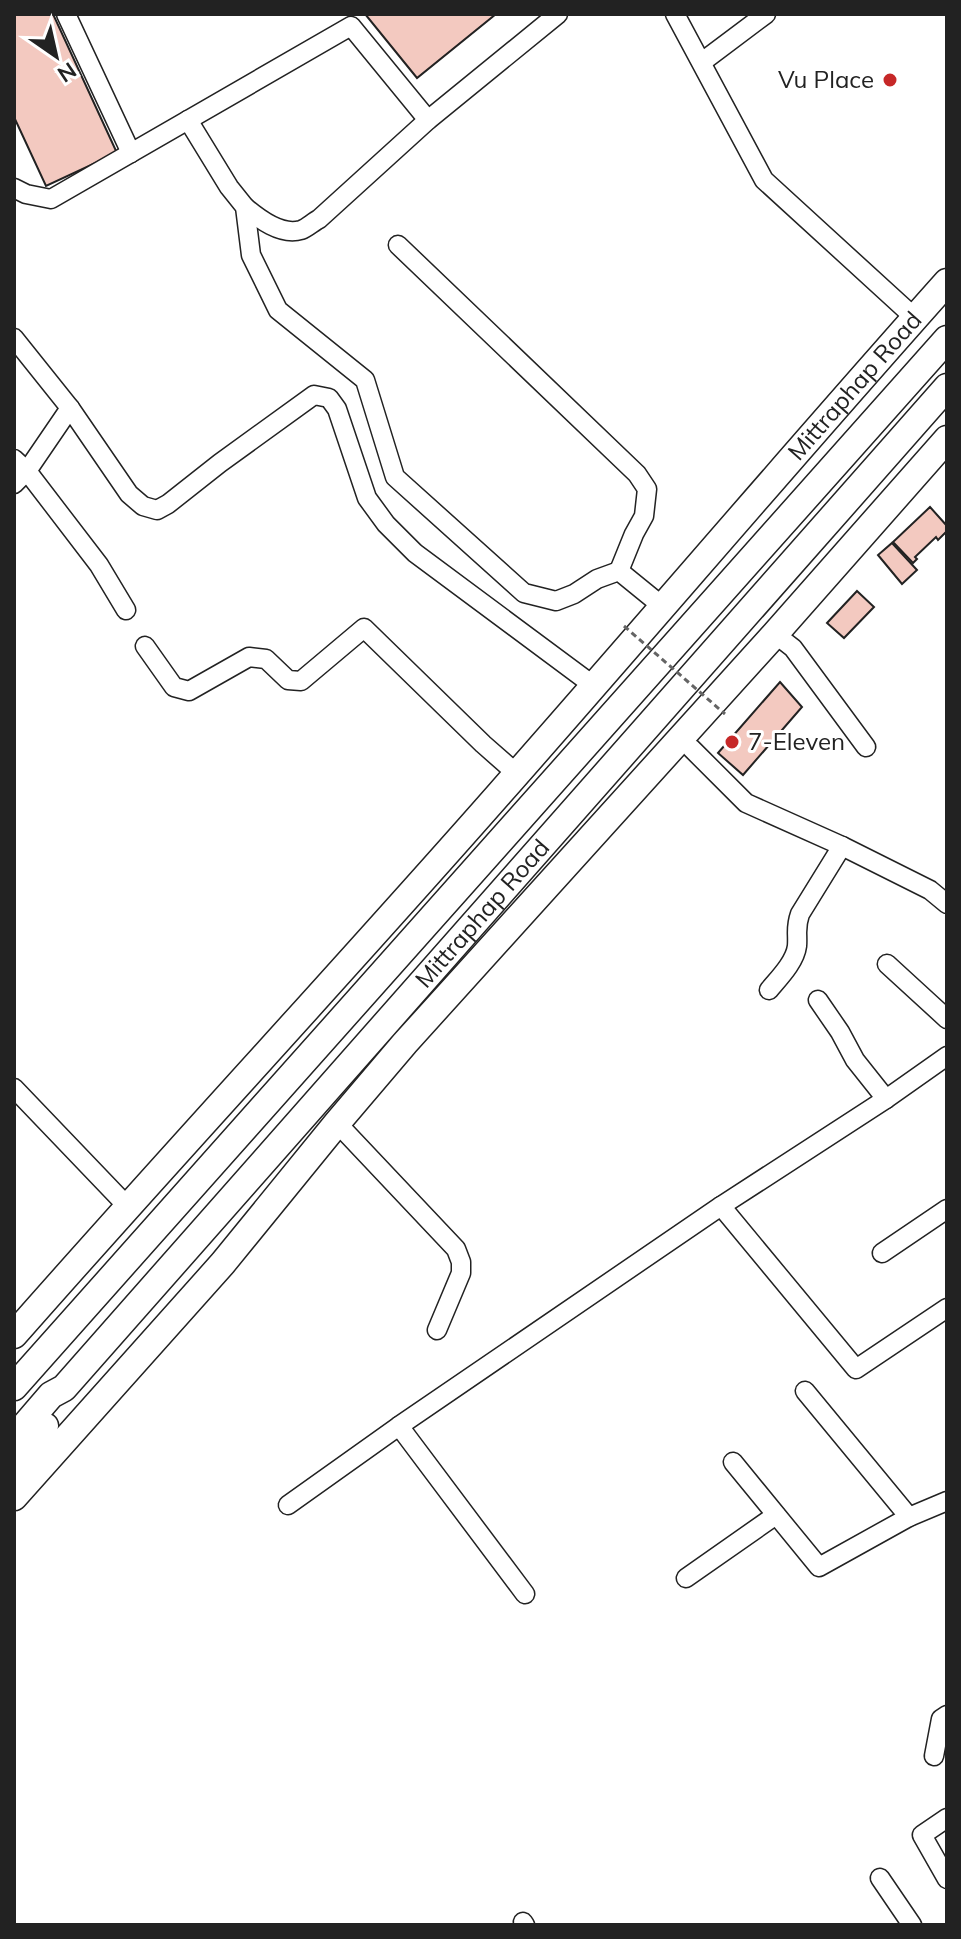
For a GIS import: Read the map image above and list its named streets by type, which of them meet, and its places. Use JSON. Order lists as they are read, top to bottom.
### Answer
{
  "streets": {
    "highway": ["Mittraphap Road"]
  },
  "places": ["Vu Place", "7-Eleven"],
  "north": "bottom right"
}
